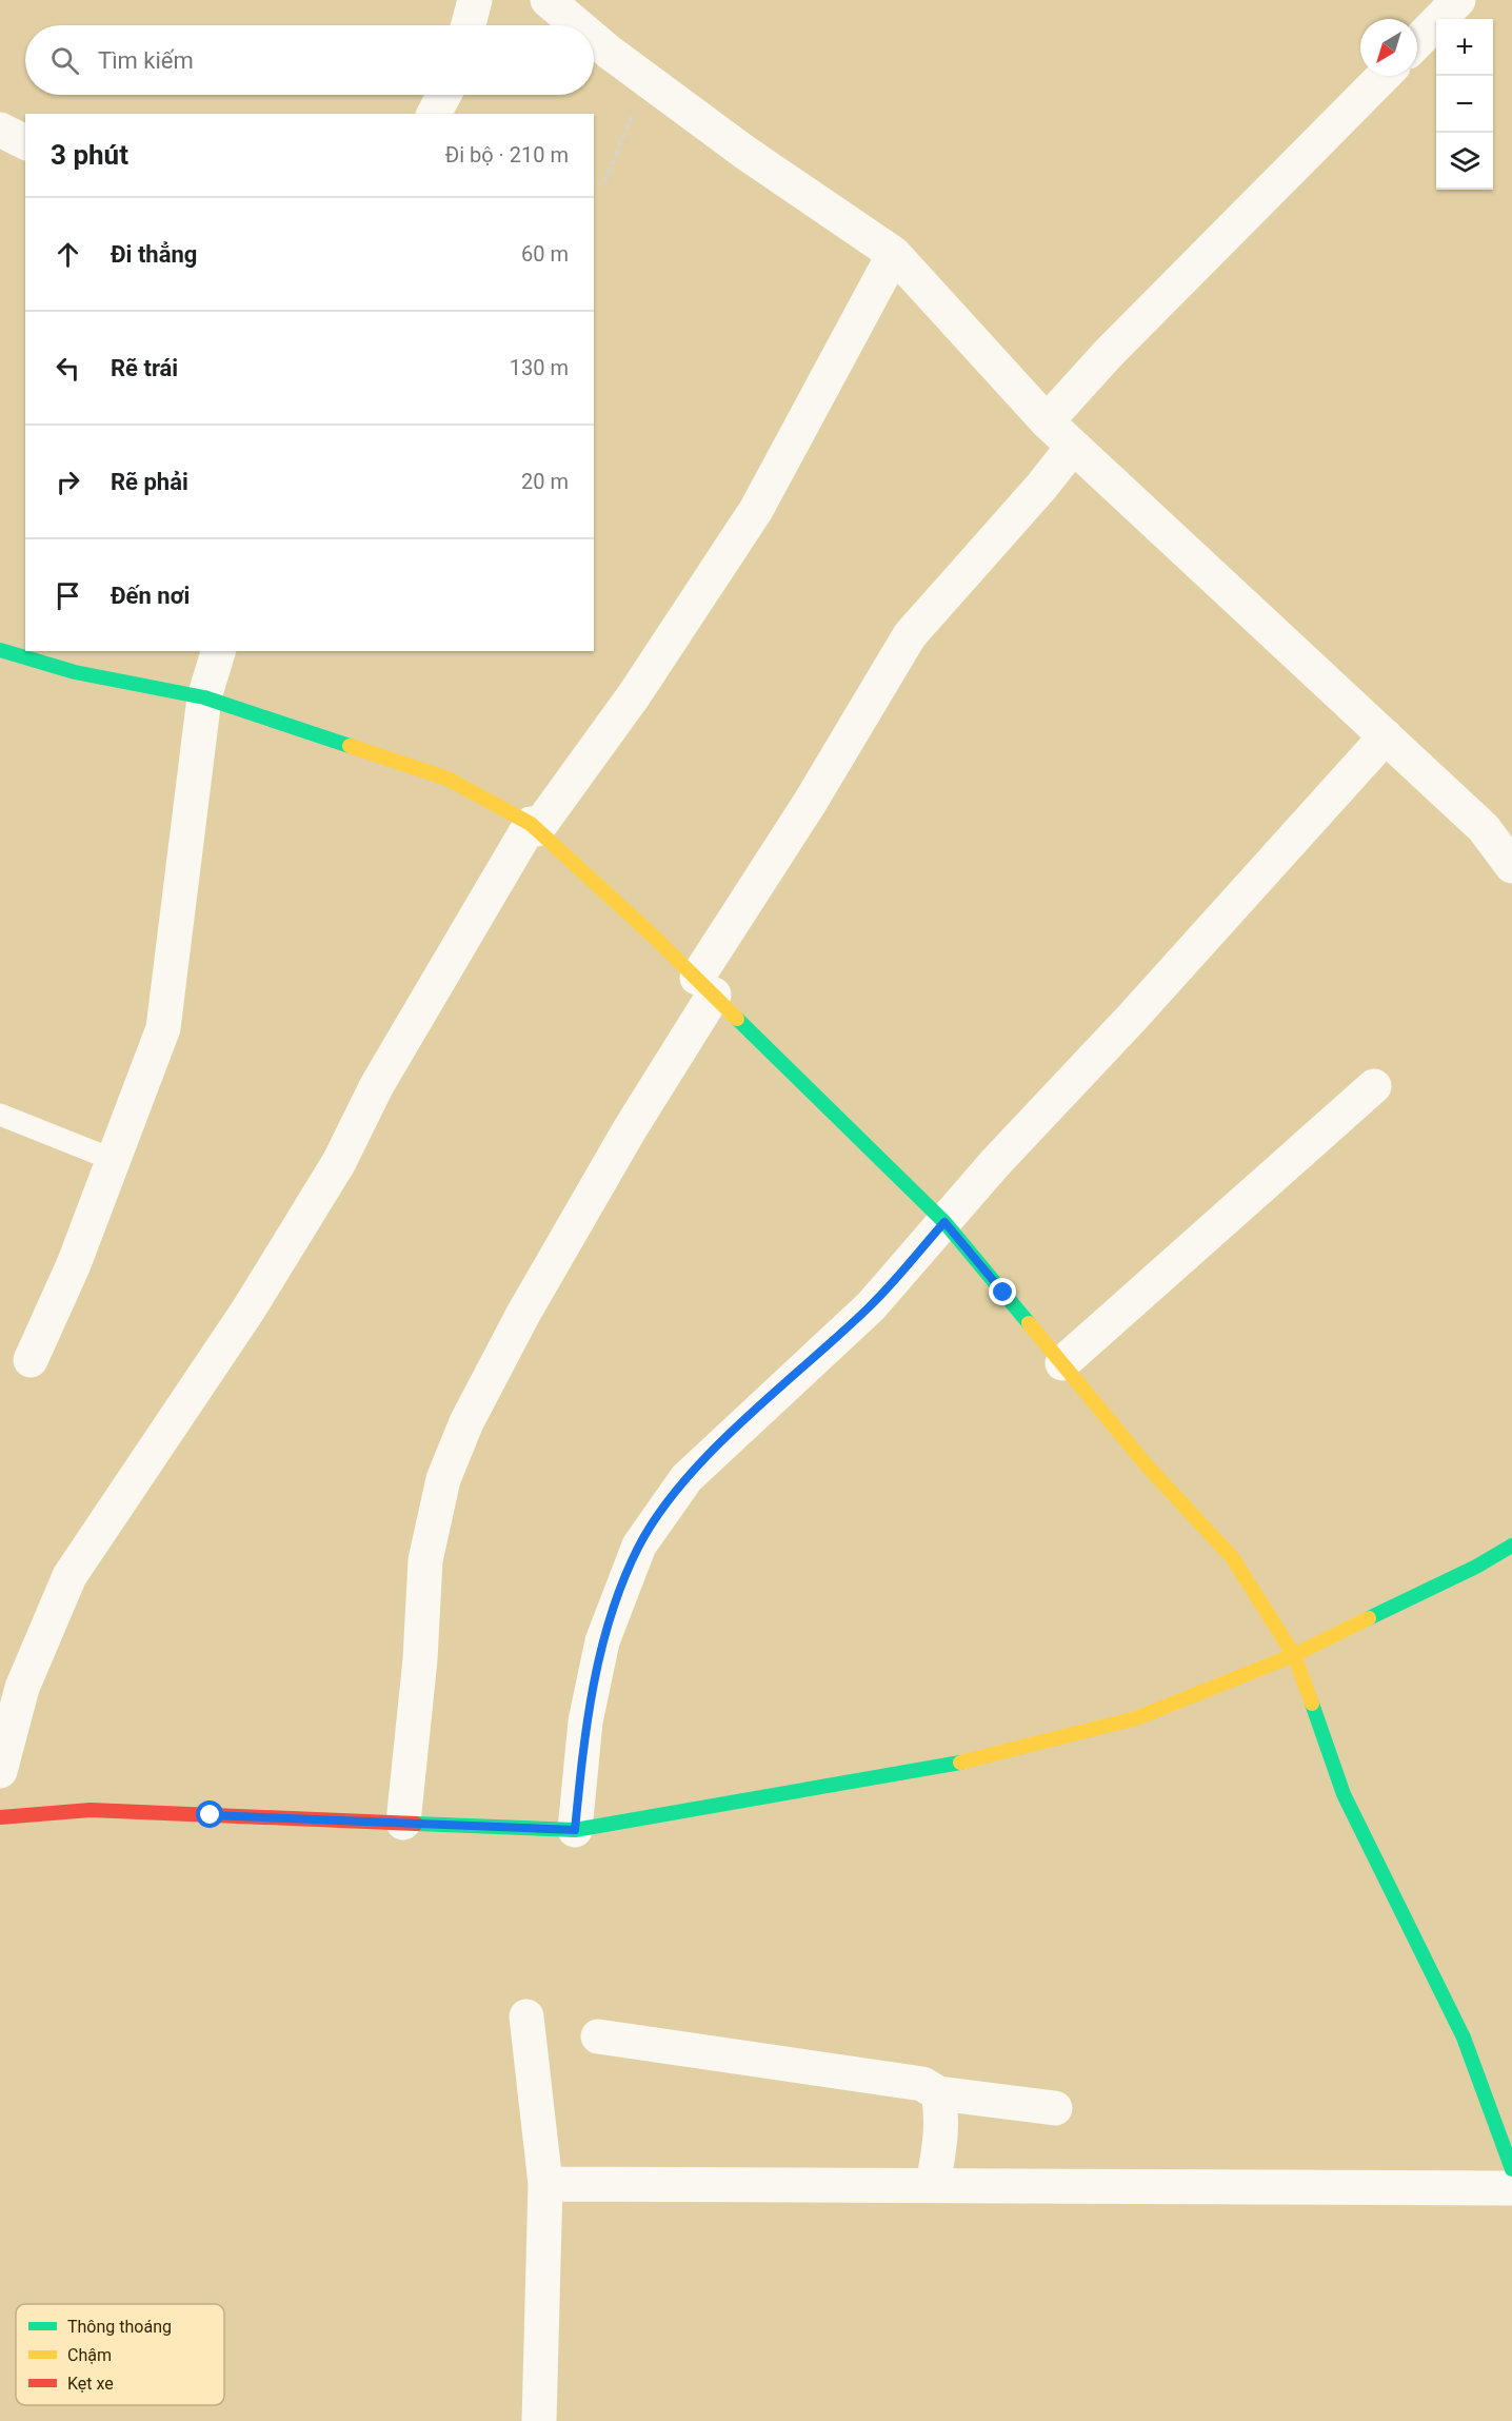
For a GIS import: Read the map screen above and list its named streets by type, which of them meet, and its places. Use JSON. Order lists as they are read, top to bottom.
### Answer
{
  "legend": ["Thông thoáng", "Chậm", "Kẹt xe"],
  "north": "bottom left",
  "page": {
    "map_buttons": ["+", "−"],
    "search": "Tìm kiếm",
    "heading": ["3 phút", "Đi bộ · 210 m"],
    "list": [
      ["Đi thẳng", "60 m"],
      ["Rẽ trái", "130 m"],
      ["Rẽ phải", "20 m"],
      "Đến nơi"
    ]
  }
}
